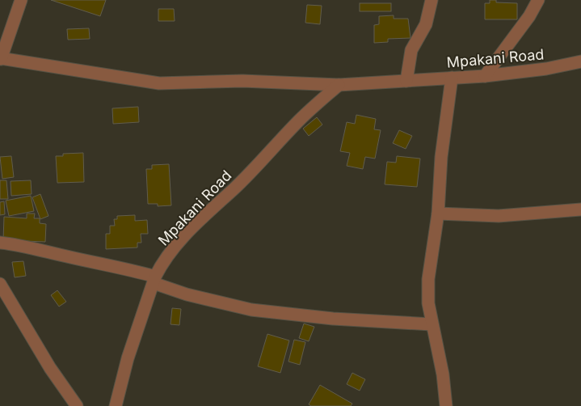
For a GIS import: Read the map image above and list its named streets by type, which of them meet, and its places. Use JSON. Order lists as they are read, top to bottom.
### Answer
{
  "streets": {
    "street": ["Mpakani Road"]
  }
}
